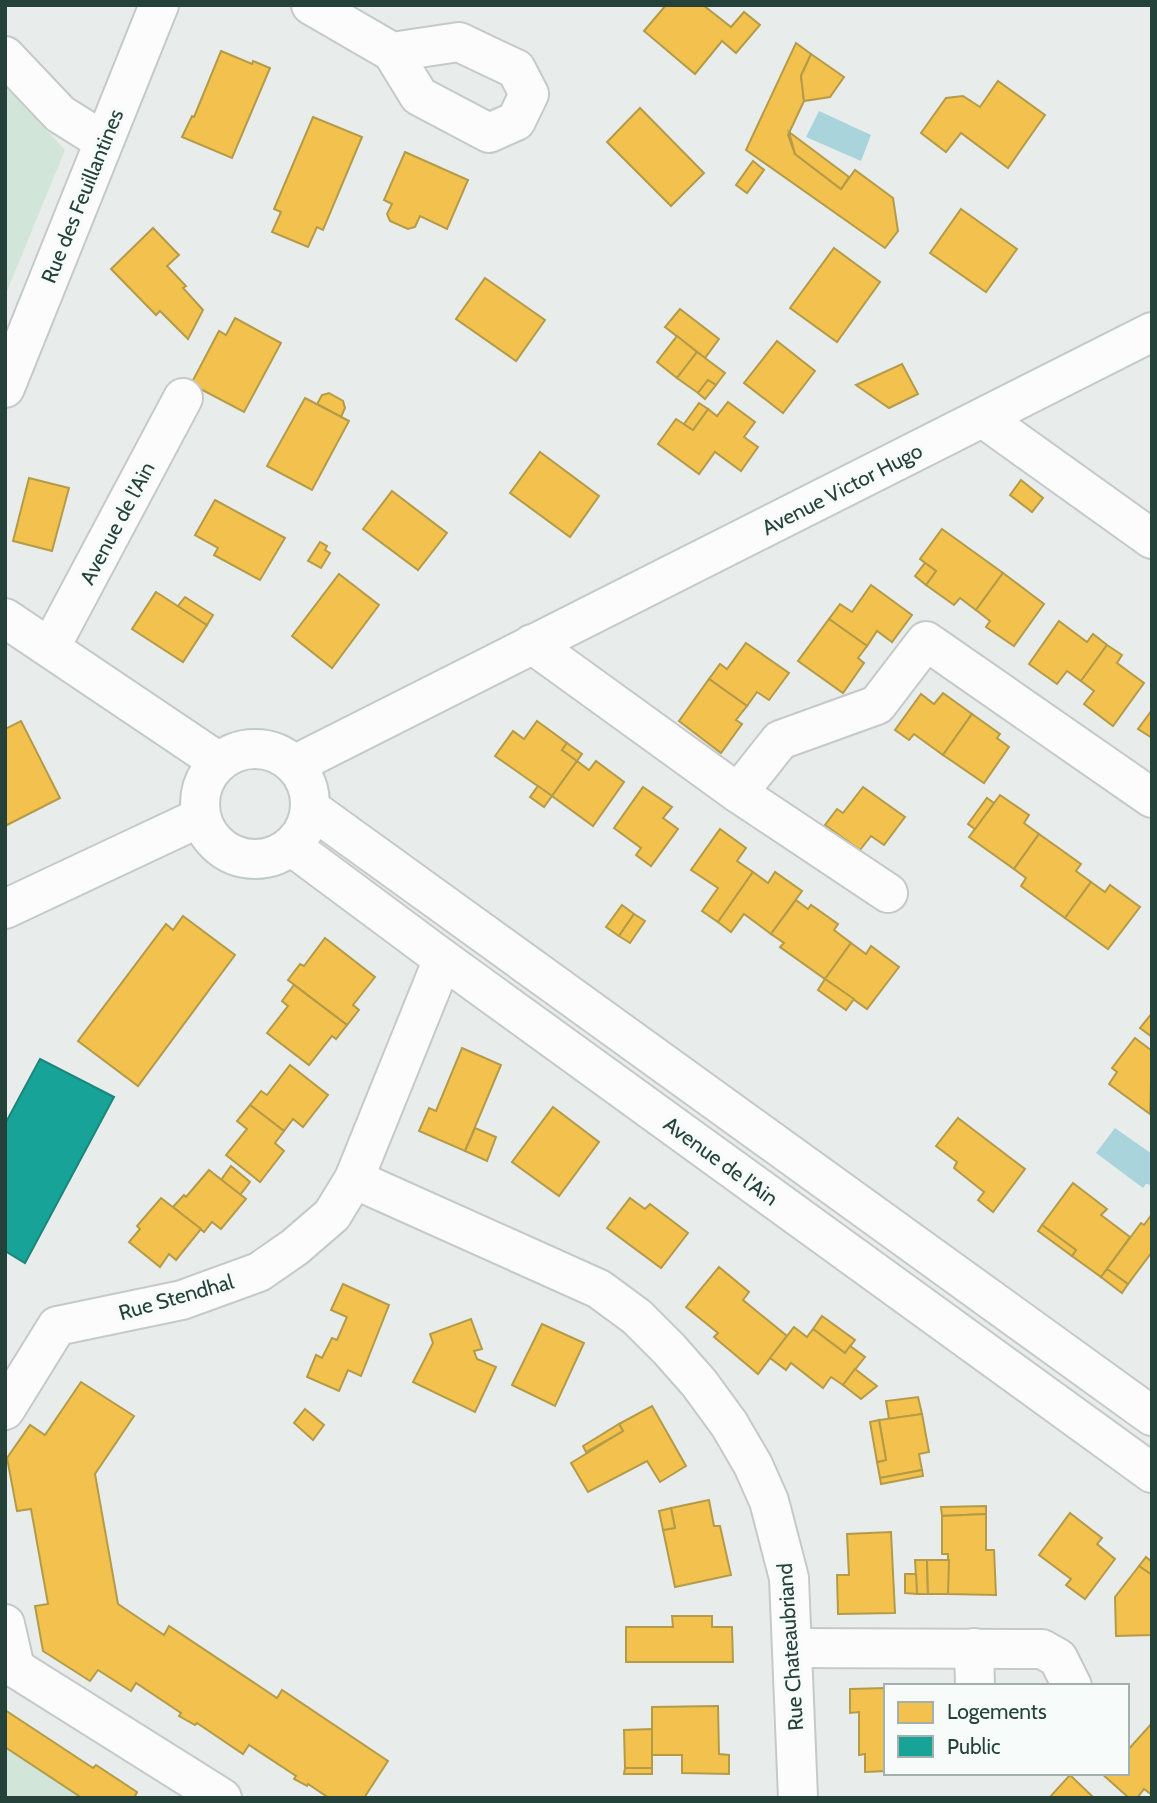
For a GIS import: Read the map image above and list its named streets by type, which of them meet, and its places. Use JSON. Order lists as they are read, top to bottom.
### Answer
{
  "streets": {
    "street": [
      "Rue des Feuillantines",
      "Avenue Victor Hugo",
      "Avenue de l'Ain",
      "Rue Stendhal",
      "Rue Chateaubriand"
    ]
  },
  "crossings": [
    ["Avenue Victor Hugo", "Avenue de l'Ain"],
    ["Avenue de l'Ain", "Rue Stendhal"],
    ["Rue Stendhal", "Rue Chateaubriand"]
  ],
  "legend": ["Logements", "Public"]
}
